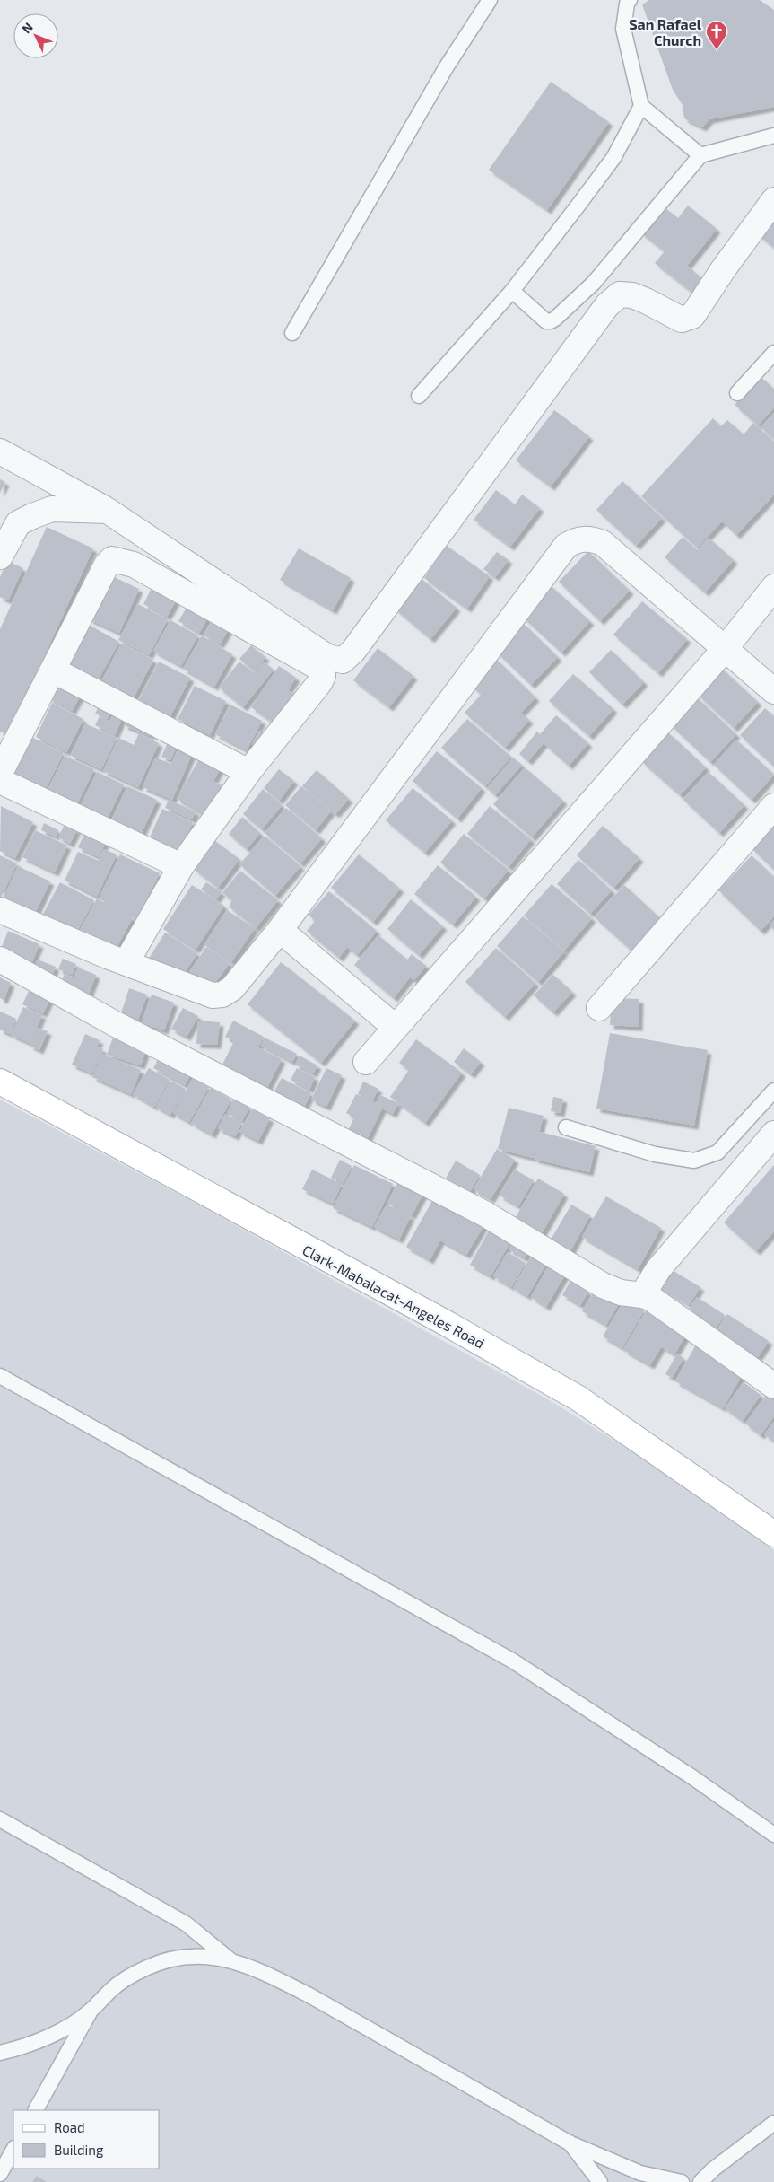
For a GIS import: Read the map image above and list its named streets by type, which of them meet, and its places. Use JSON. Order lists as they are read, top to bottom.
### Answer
{
  "streets": {
    "main road": ["Clark-Mabalacat-Angeles Road"]
  },
  "places": {
    "church": ["San Rafael Church"]
  },
  "legend": ["Road", "Building"],
  "north": "top left"
}
